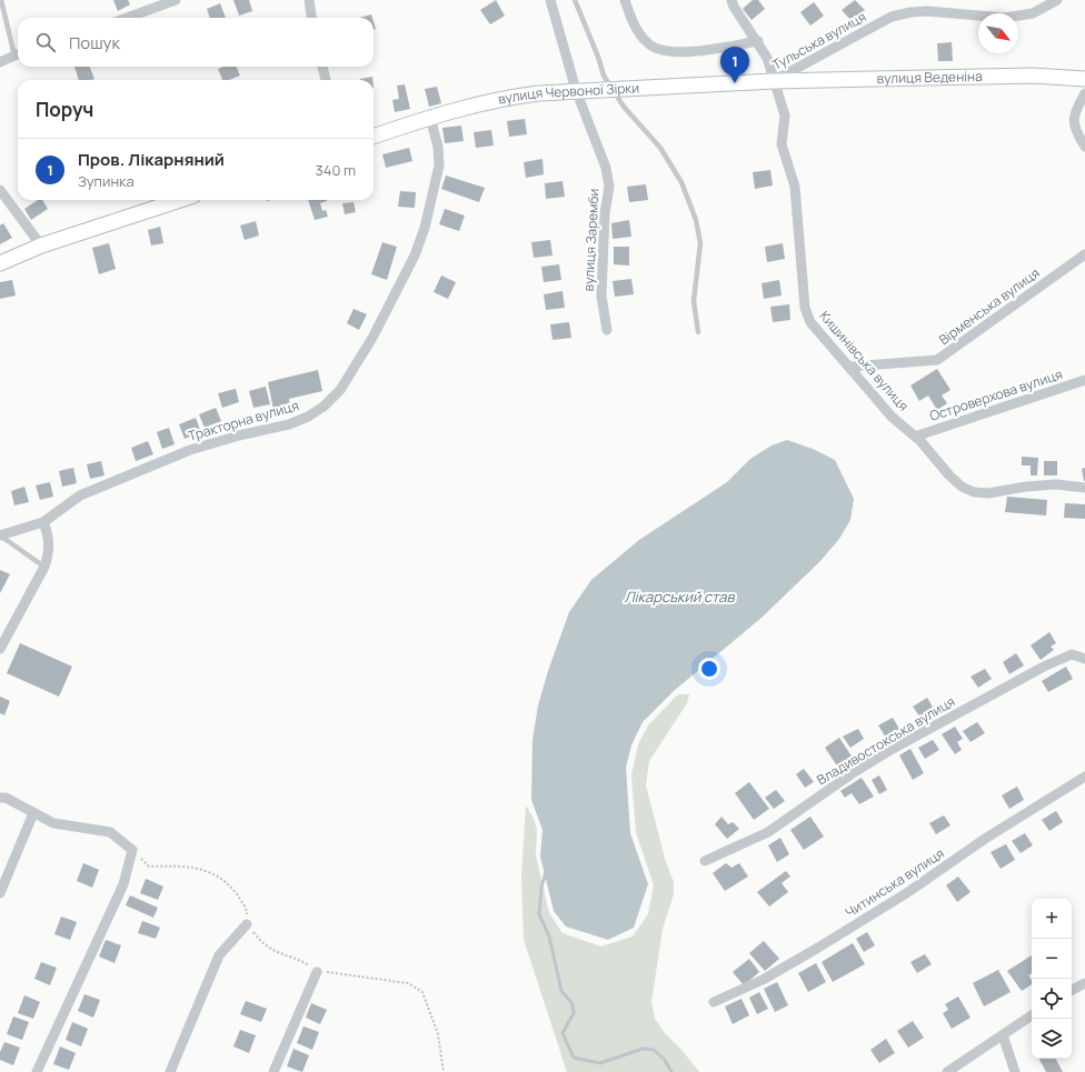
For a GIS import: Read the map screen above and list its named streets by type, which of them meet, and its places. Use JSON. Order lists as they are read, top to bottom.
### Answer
{
  "streets": {
    "street": [
      "Тульська вулиця",
      "вулиця Веденіна",
      "вулиця Червоної Зірки",
      "вулиця Заремби",
      "Вірменська вулиця",
      "Кишинівська вулиця",
      "Островерхова вулиця",
      "Тракторна вулиця",
      "Владивостокська вулиця",
      "Читинська вулиця"
    ]
  },
  "crossings": [
    ["Тульська вулиця", "вулиця Веденіна"],
    ["Тульська вулиця", "вулиця Червоної Зірки"],
    ["Тульська вулиця", "Кишинівська вулиця"],
    ["вулиця Веденіна", "вулиця Червоної Зірки"],
    ["вулиця Веденіна", "Кишинівська вулиця"],
    ["вулиця Червоної Зірки", "вулиця Заремби"],
    ["вулиця Червоної Зірки", "Кишинівська вулиця"],
    ["вулиця Червоної Зірки", "Тракторна вулиця"],
    ["Вірменська вулиця", "Кишинівська вулиця"],
    ["Кишинівська вулиця", "Островерхова вулиця"]
  ],
  "water": ["Лікарський став"],
  "north": "bottom right",
  "page": {
    "search": "Пошук",
    "pins": "1",
    "heading": "Поруч",
    "list": [
      {
        "mark": "1",
        "name": "Пров. Лікарняний",
        "note": "Зупинка",
        "value": "340 m"
      }
    ],
    "map_buttons": ["+", "−"]
  }
}
